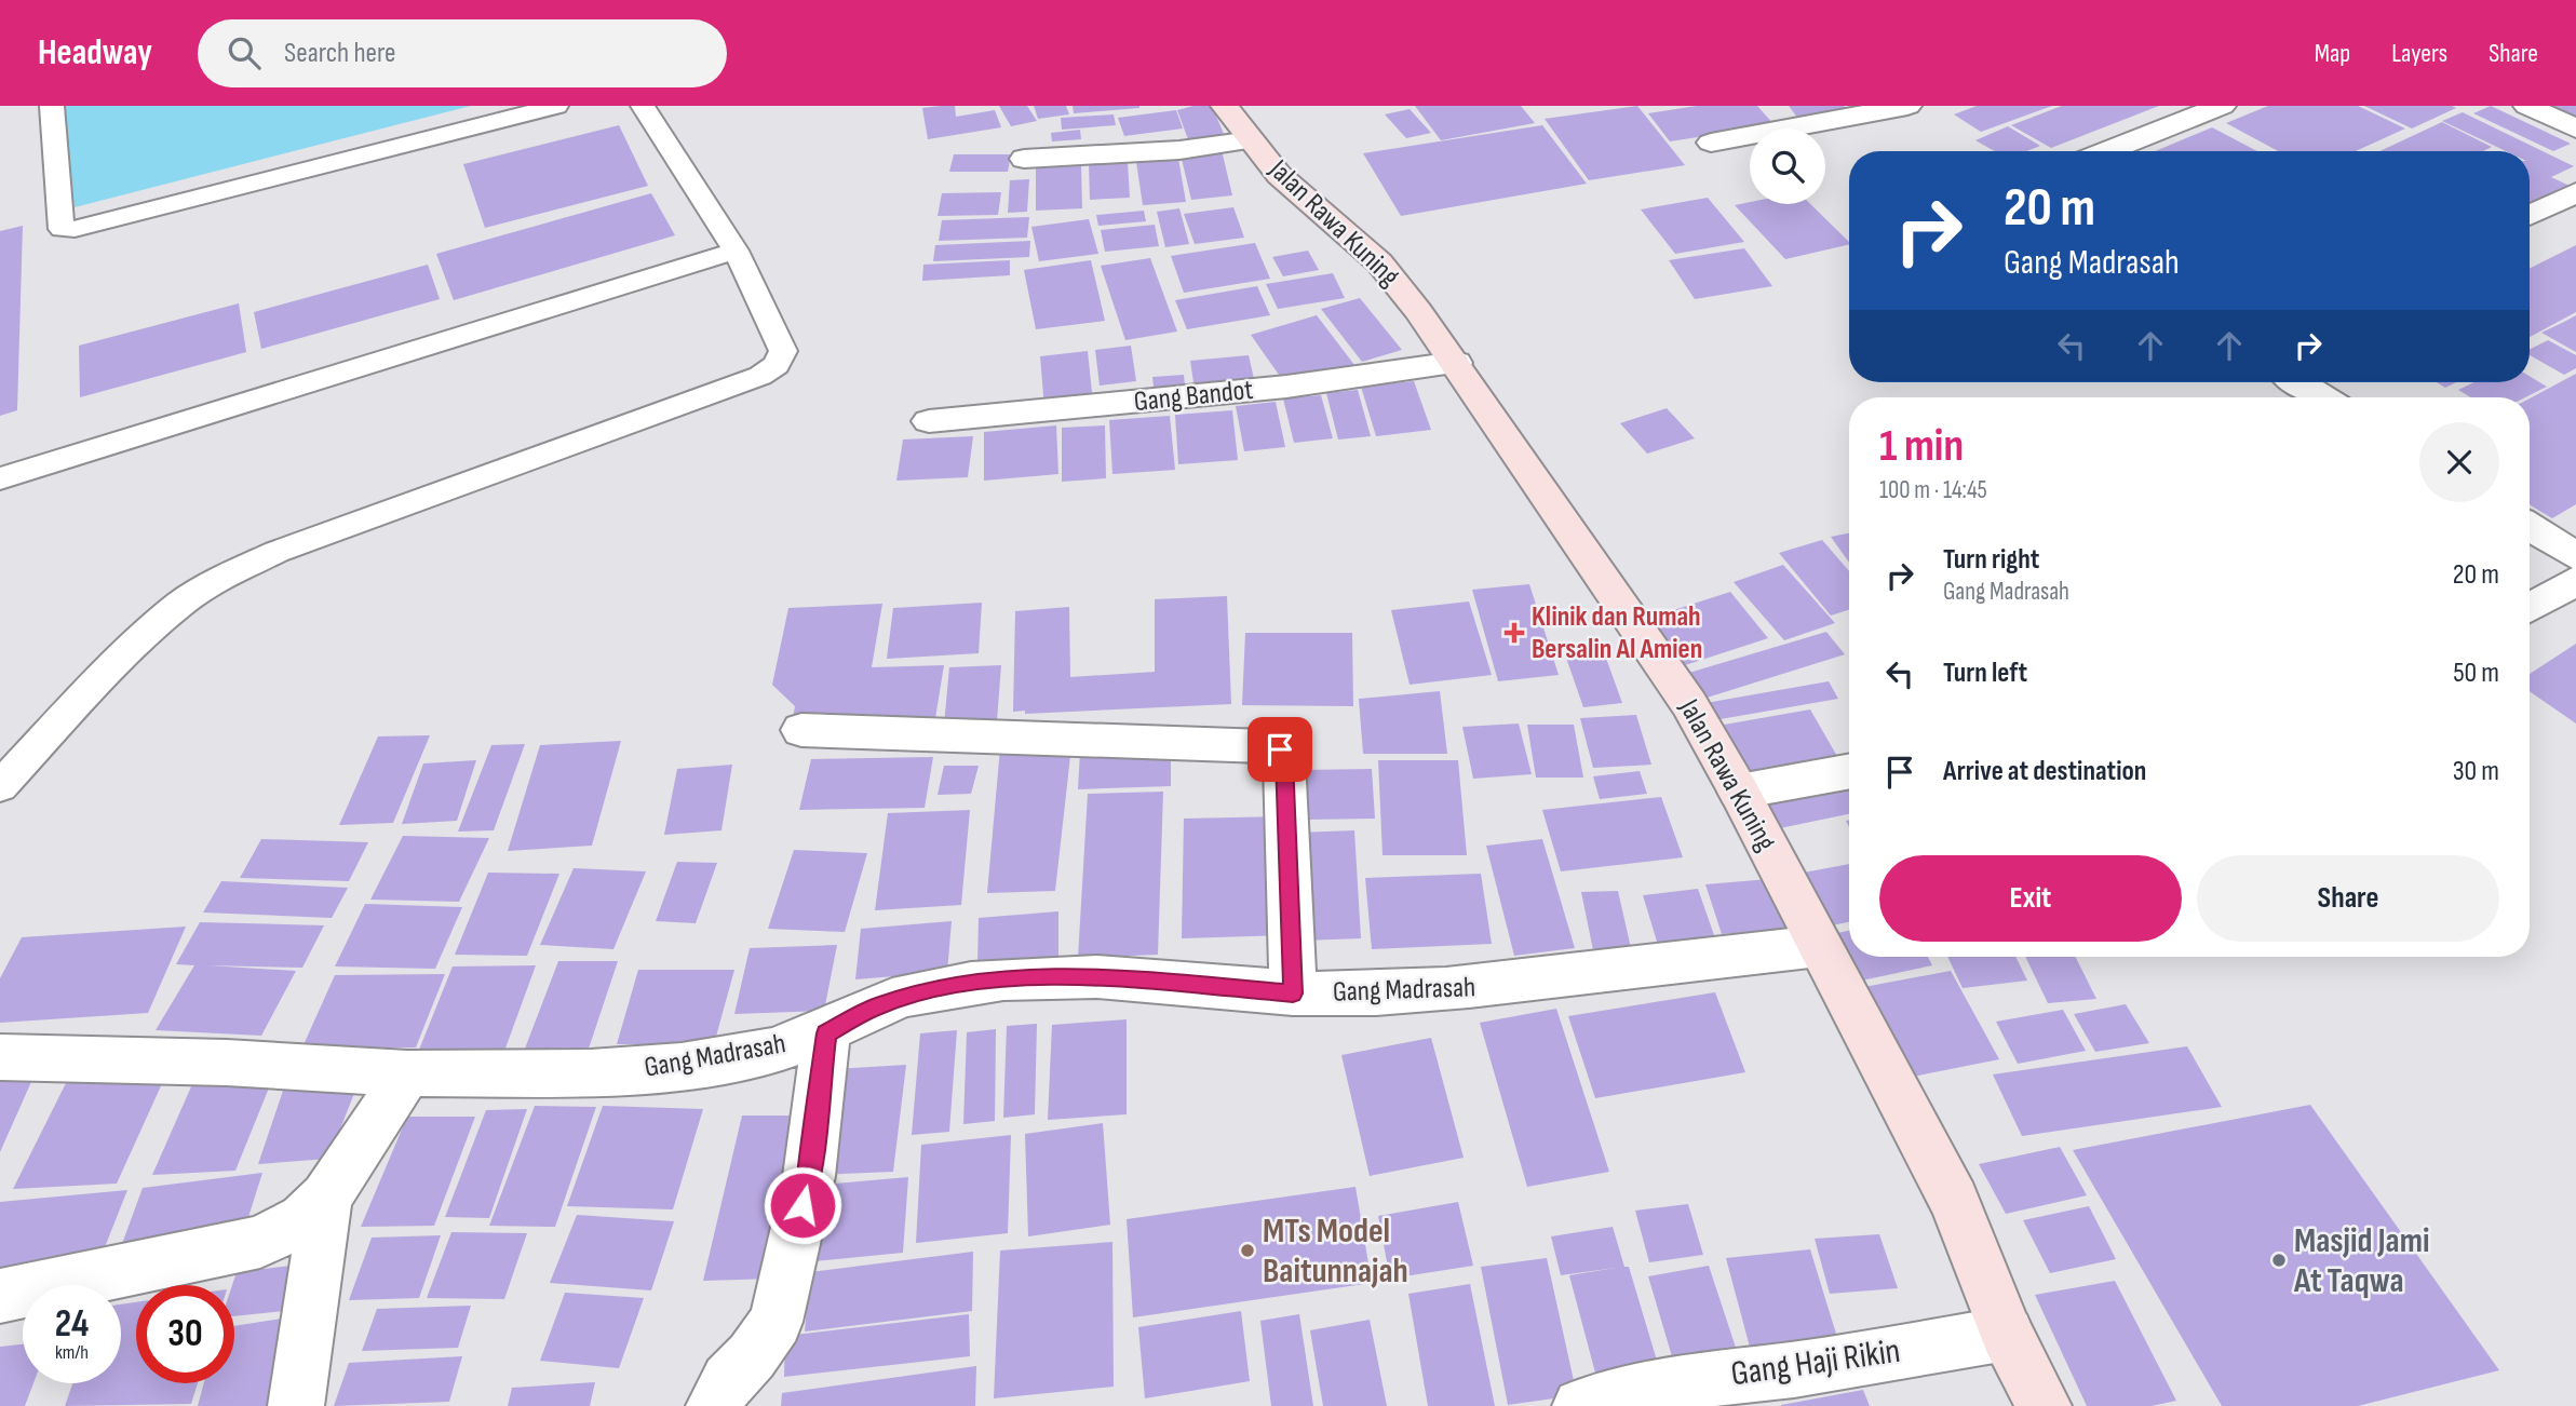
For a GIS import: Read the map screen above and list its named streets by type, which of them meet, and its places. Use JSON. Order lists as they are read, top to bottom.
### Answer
{
  "streets": {
    "street": [
      "Jalan Rawa Kuning",
      "Gang Bandot",
      "Gang Madrasah",
      "Gang Haji Rikin"
    ]
  },
  "crossings": [
    ["Jalan Rawa Kuning", "Gang Bandot"],
    ["Jalan Rawa Kuning", "Gang Madrasah"],
    ["Jalan Rawa Kuning", "Gang Haji Rikin"]
  ],
  "places": {
    "health": ["Klinik dan Rumah Bersalin Al Amien"],
    "other": ["MTs Model Baitunnajah", "Masjid Jami At Taqwa"]
  },
  "page": {
    "header": "Headway",
    "search": "Search here",
    "nav": ["Map", "Layers", "Share"],
    "turn": ["20 m", "Gang Madrasah"],
    "heading": ["1 min", "100 m · 14:45"],
    "list": [
      {
        "name": "Turn right",
        "note": "Gang Madrasah",
        "value": "20 m"
      },
      {
        "name": "Turn left",
        "value": "50 m"
      },
      {
        "name": "Arrive at destination",
        "value": "30 m"
      }
    ],
    "buttons": ["Exit", "Share"],
    "speed": "24 km/h",
    "limit": "30"
  }
}
